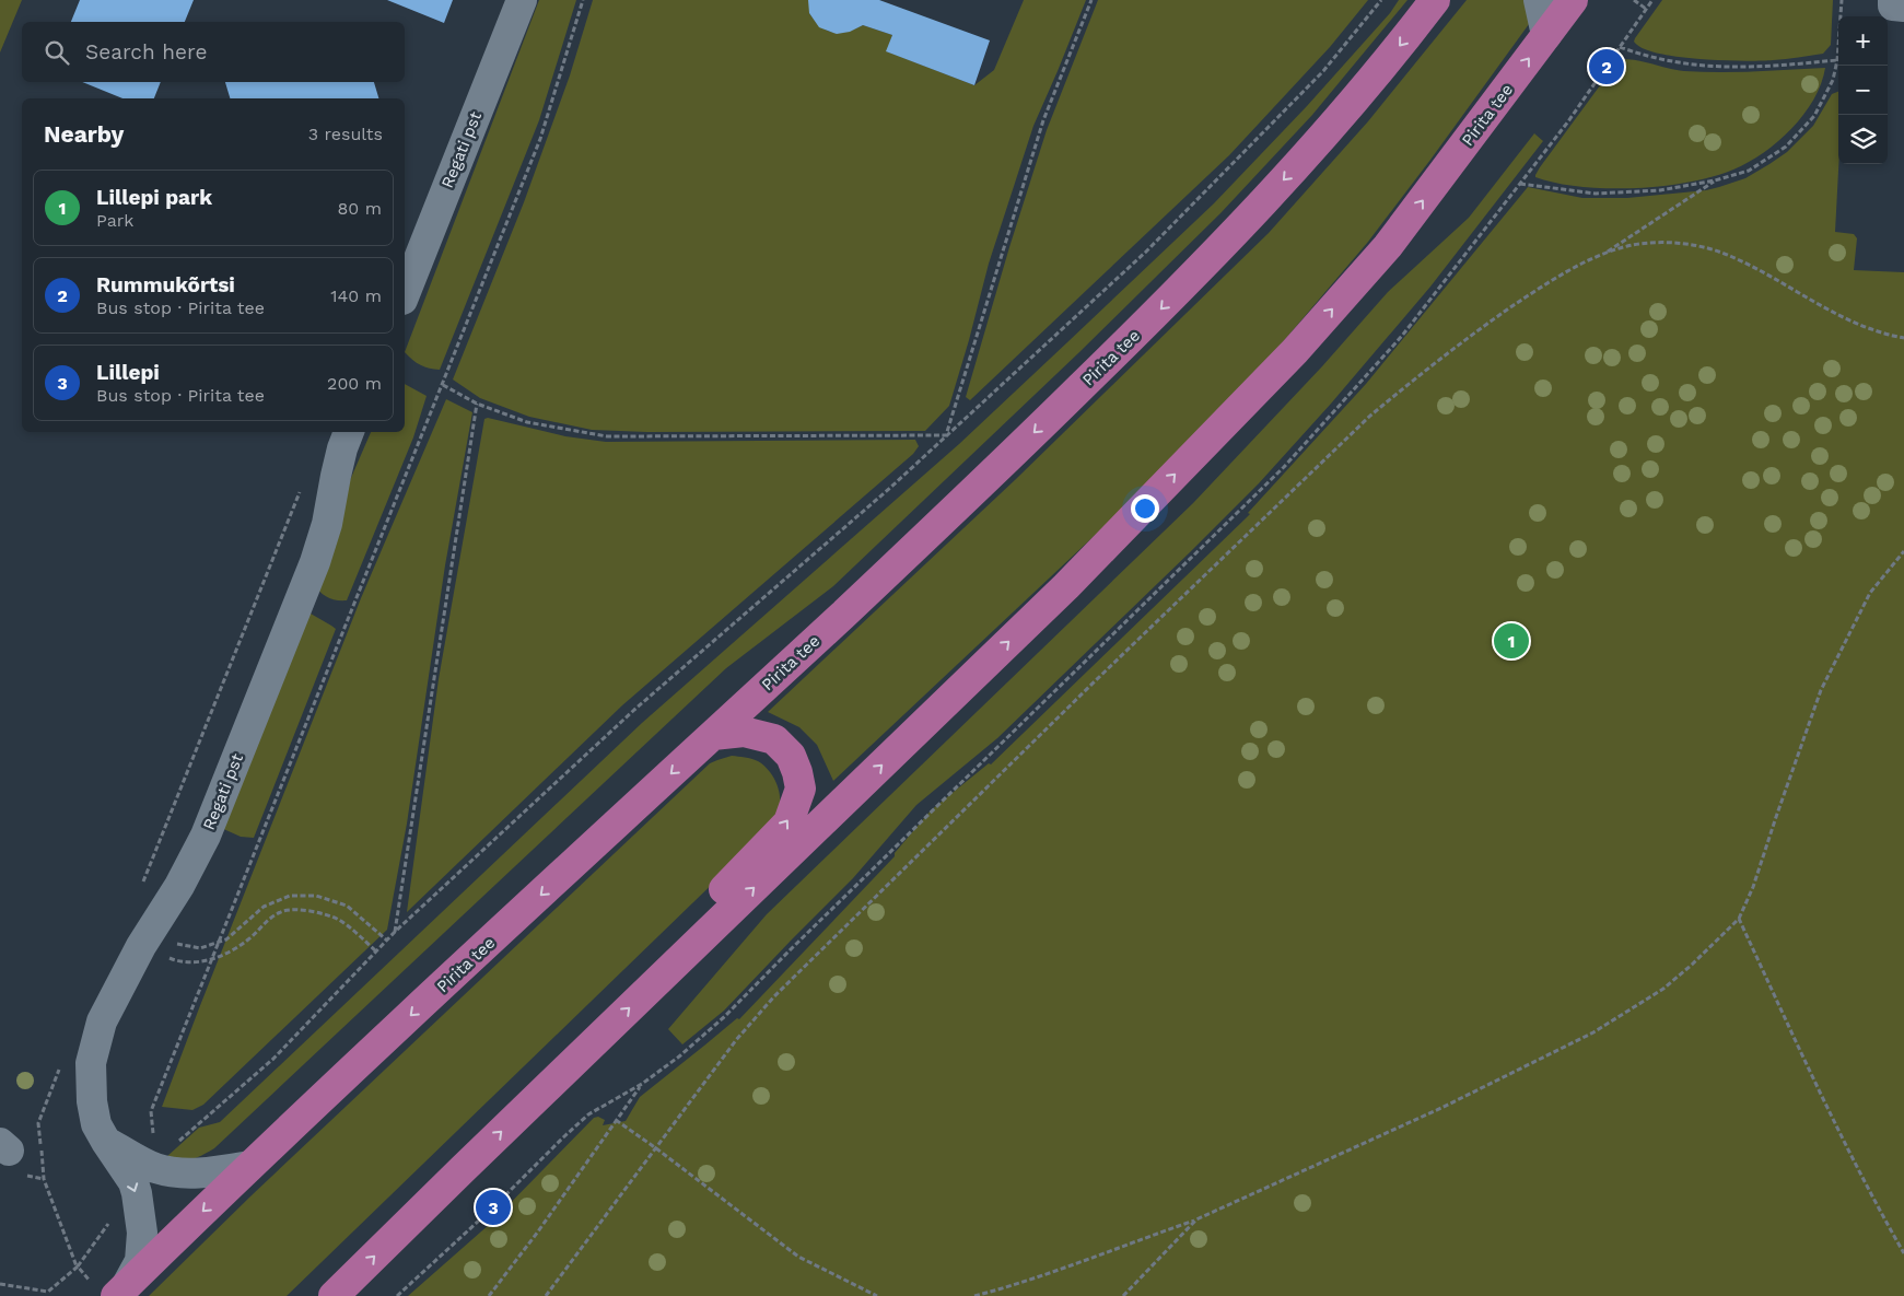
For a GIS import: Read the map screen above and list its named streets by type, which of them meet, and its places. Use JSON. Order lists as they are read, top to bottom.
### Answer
{
  "streets": {
    "main road": ["Pirita tee"],
    "street": ["Regati pst"]
  },
  "crossings": [
    ["Pirita tee", "Regati pst"]
  ],
  "page": {
    "map_buttons": ["+", "−"],
    "search": "Search here",
    "pins": ["2", "1", "3"],
    "heading": ["Nearby", "3 results"],
    "list": [
      {
        "mark": "1",
        "name": "Lillepi park",
        "note": "Park",
        "value": "80 m"
      },
      {
        "mark": "2",
        "name": "Rummukõrtsi",
        "note": "Bus stop · Pirita tee",
        "value": "140 m"
      },
      {
        "mark": "3",
        "name": "Lillepi",
        "note": "Bus stop · Pirita tee",
        "value": "200 m"
      }
    ]
  }
}
